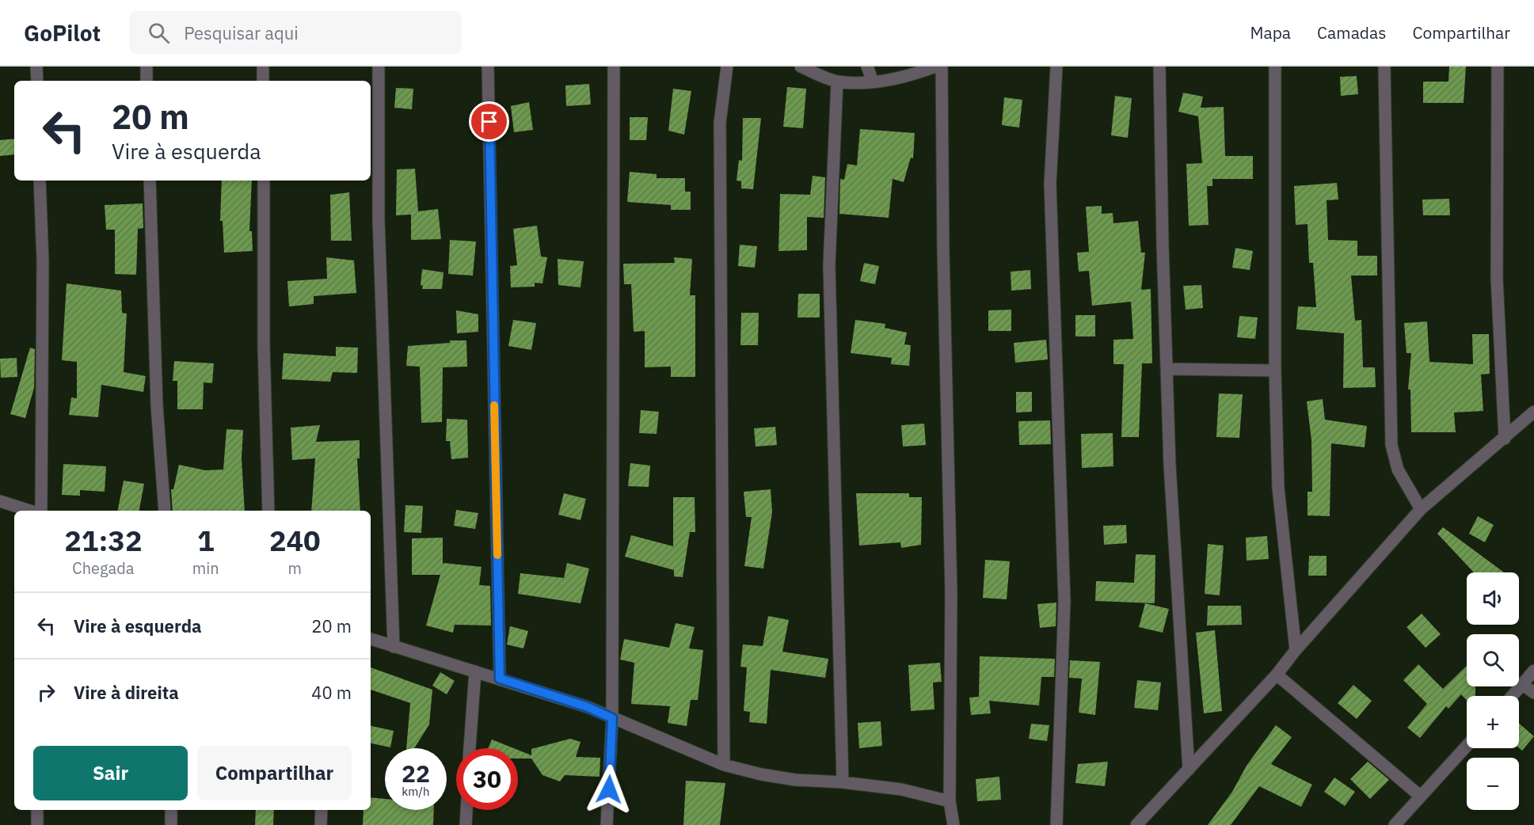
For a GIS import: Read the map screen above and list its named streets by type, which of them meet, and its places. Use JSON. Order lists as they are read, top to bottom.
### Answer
{
  "page": {
    "header": "GoPilot",
    "search": "Pesquisar aqui",
    "nav": ["Mapa", "Camadas", "Compartilhar"],
    "turn": ["20 m", "Vire à esquerda"],
    "eta": [
      "21:32",
      "Chegada",
      "1",
      "min",
      "240",
      "m"
    ],
    "map_buttons": ["+", "−"],
    "list": [
      {
        "name": "Vire à esquerda",
        "value": "20 m"
      },
      {
        "name": "Vire à direita",
        "value": "40 m"
      }
    ],
    "buttons": ["Sair", "Compartilhar"],
    "speed": "22 km/h",
    "limit": "30"
  }
}
